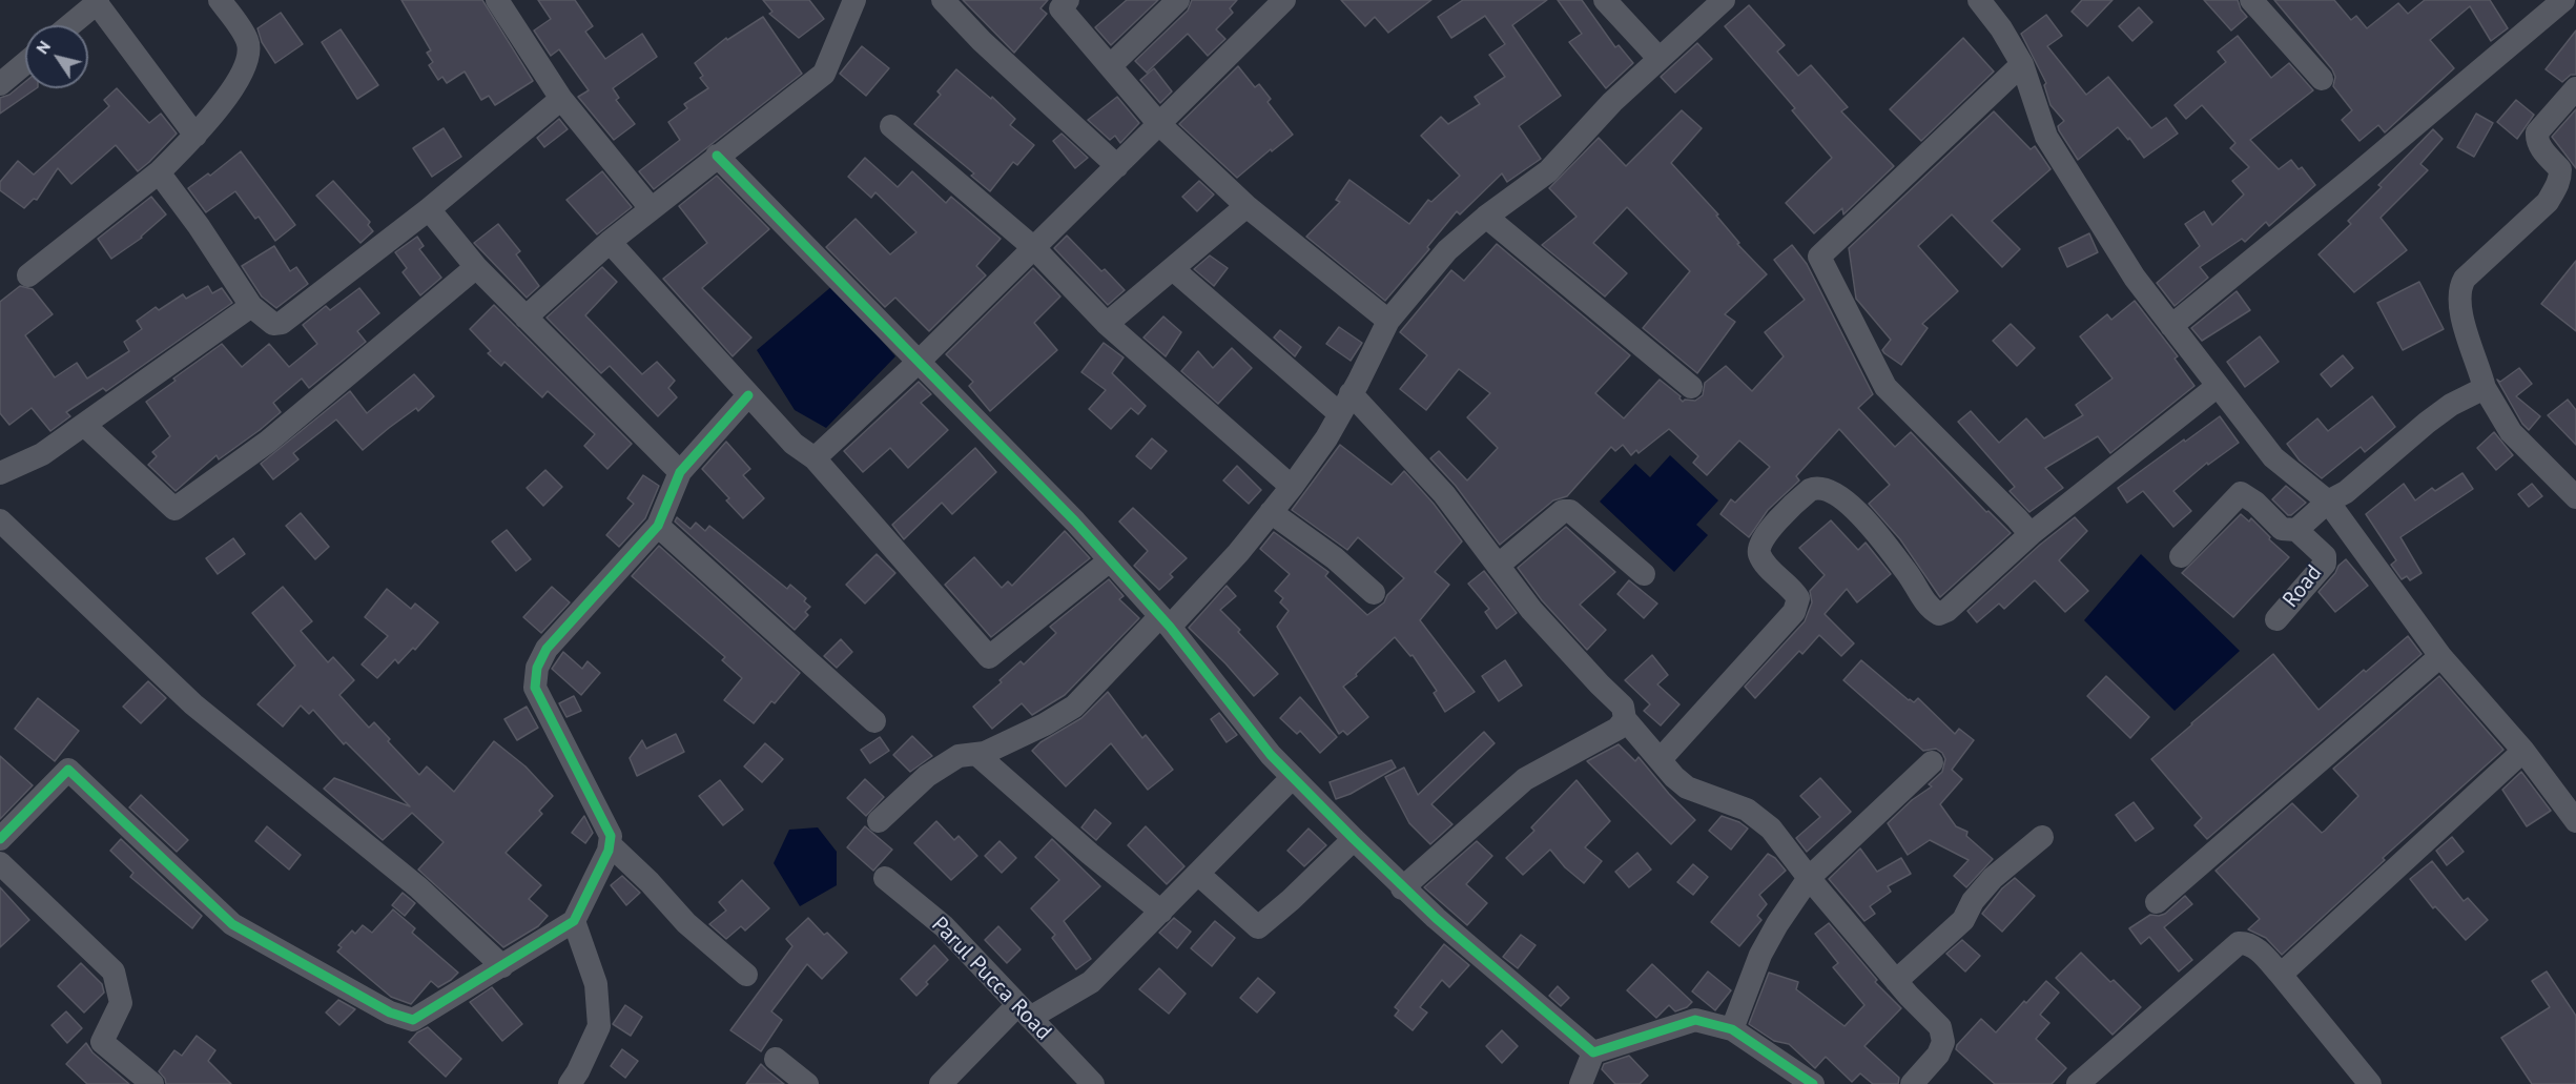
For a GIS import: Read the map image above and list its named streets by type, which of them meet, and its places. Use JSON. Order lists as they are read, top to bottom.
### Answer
{
  "streets": {
    "street": ["Road", "Parul Pucca Road"]
  },
  "north": "top left"
}
